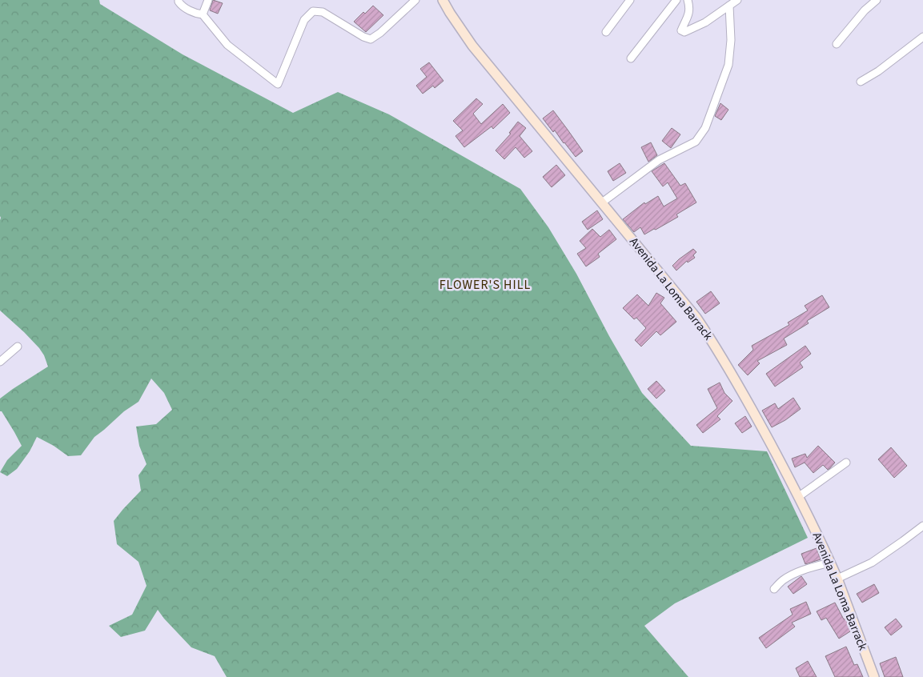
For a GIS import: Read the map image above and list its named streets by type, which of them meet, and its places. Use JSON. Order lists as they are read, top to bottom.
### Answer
{
  "streets": {
    "main road": ["Avenida La Loma Barrack"]
  },
  "districts": ["FLOWER'S HILL"]
}
